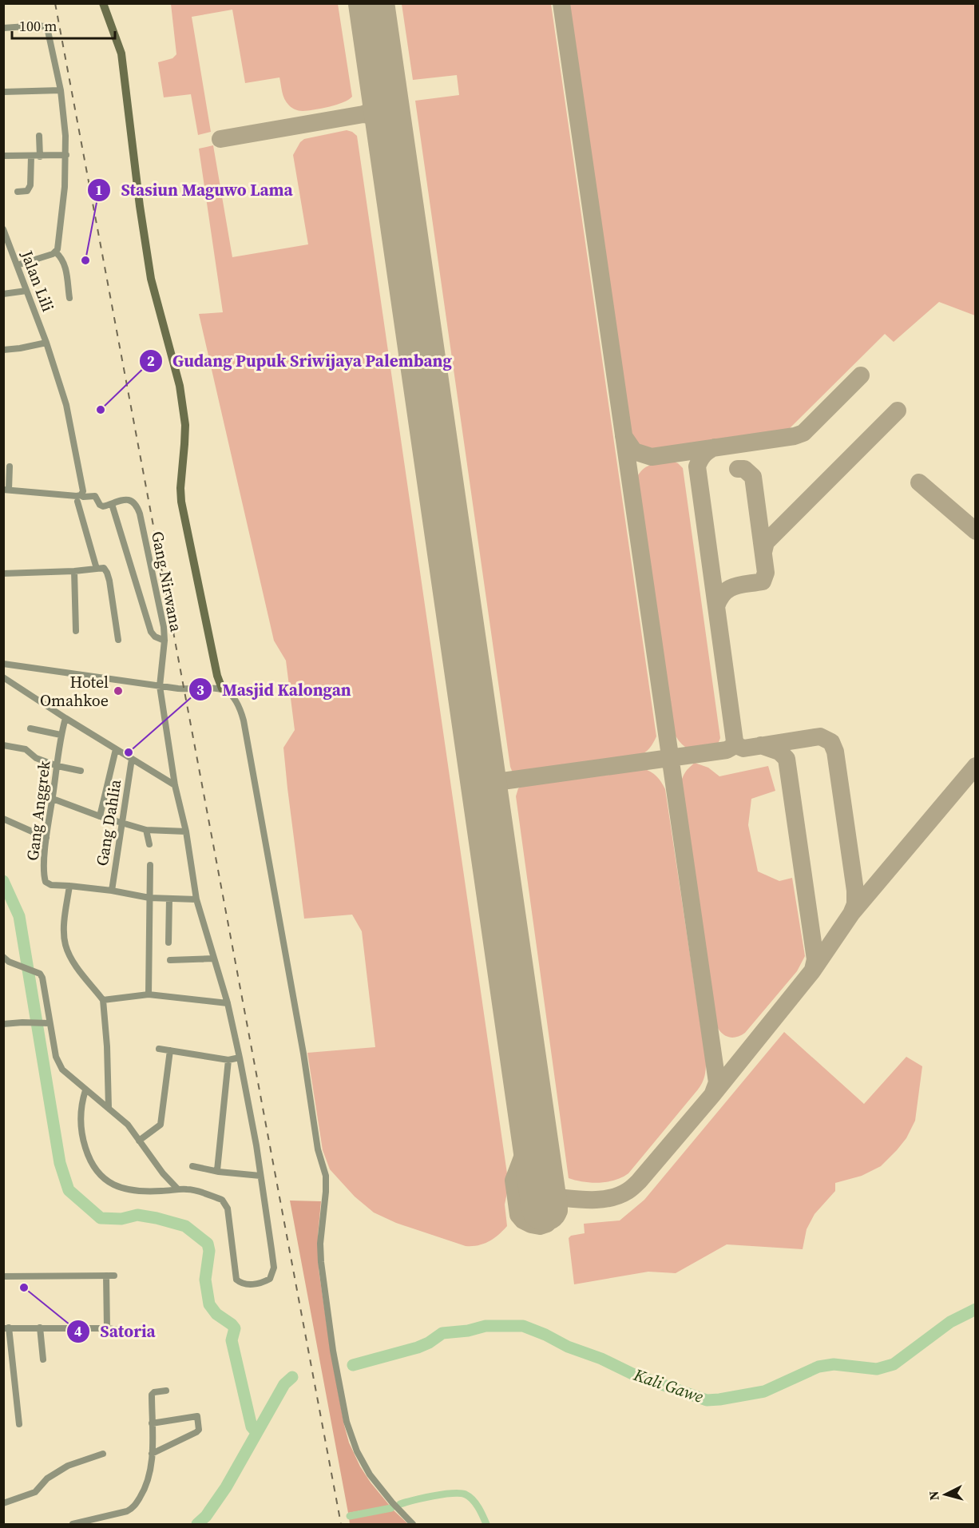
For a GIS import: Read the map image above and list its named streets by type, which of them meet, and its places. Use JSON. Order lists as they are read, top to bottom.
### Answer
{
  "streets": {
    "street": [
      "Jalan Lili",
      "Gang Nirwana",
      "Gang Anggrek",
      "Gang Dahlia"
    ]
  },
  "crossings": [
    ["Jalan Lili", "Gang Nirwana"]
  ],
  "water": ["Kali Gawe"],
  "places": [
    "Stasiun Maguwo Lama",
    "Gudang Pupuk Sriwijaya Palembang",
    "Hotel Omahkoe",
    "Masjid Kalongan",
    "Satoria"
  ],
  "scale_bar": "100 m",
  "north": "left"
}
